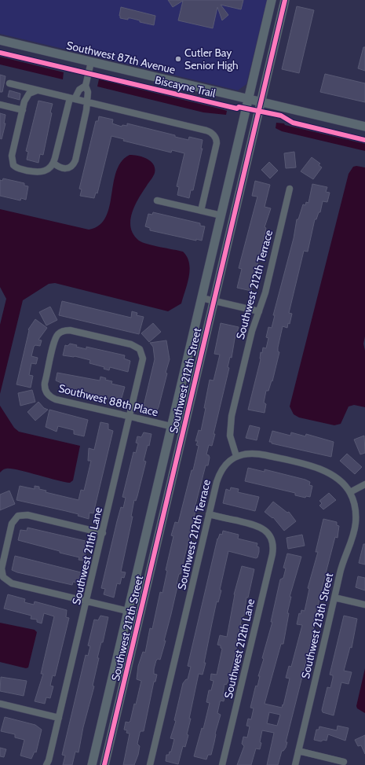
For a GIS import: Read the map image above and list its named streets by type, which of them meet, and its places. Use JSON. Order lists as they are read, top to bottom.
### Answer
{
  "streets": {
    "street": [
      "Southwest 87th Avenue",
      "Southwest 212th Terrace",
      "Southwest 212th Street",
      "Southwest 88th Place",
      "Southwest 211th Lane",
      "Southwest 213th Street",
      "Southwest 212th Lane"
    ],
    "cycle path": ["Biscayne Trail"]
  },
  "crossings": [
    ["Southwest 87th Avenue", "Southwest 212th Street"],
    ["Southwest 212th Terrace", "Southwest 212th Lane"],
    ["Southwest 212th Street", "Southwest 88th Place"],
    ["Southwest 88th Place", "Southwest 211th Lane"]
  ],
  "places": ["Cutler Bay Senior High"]
}
